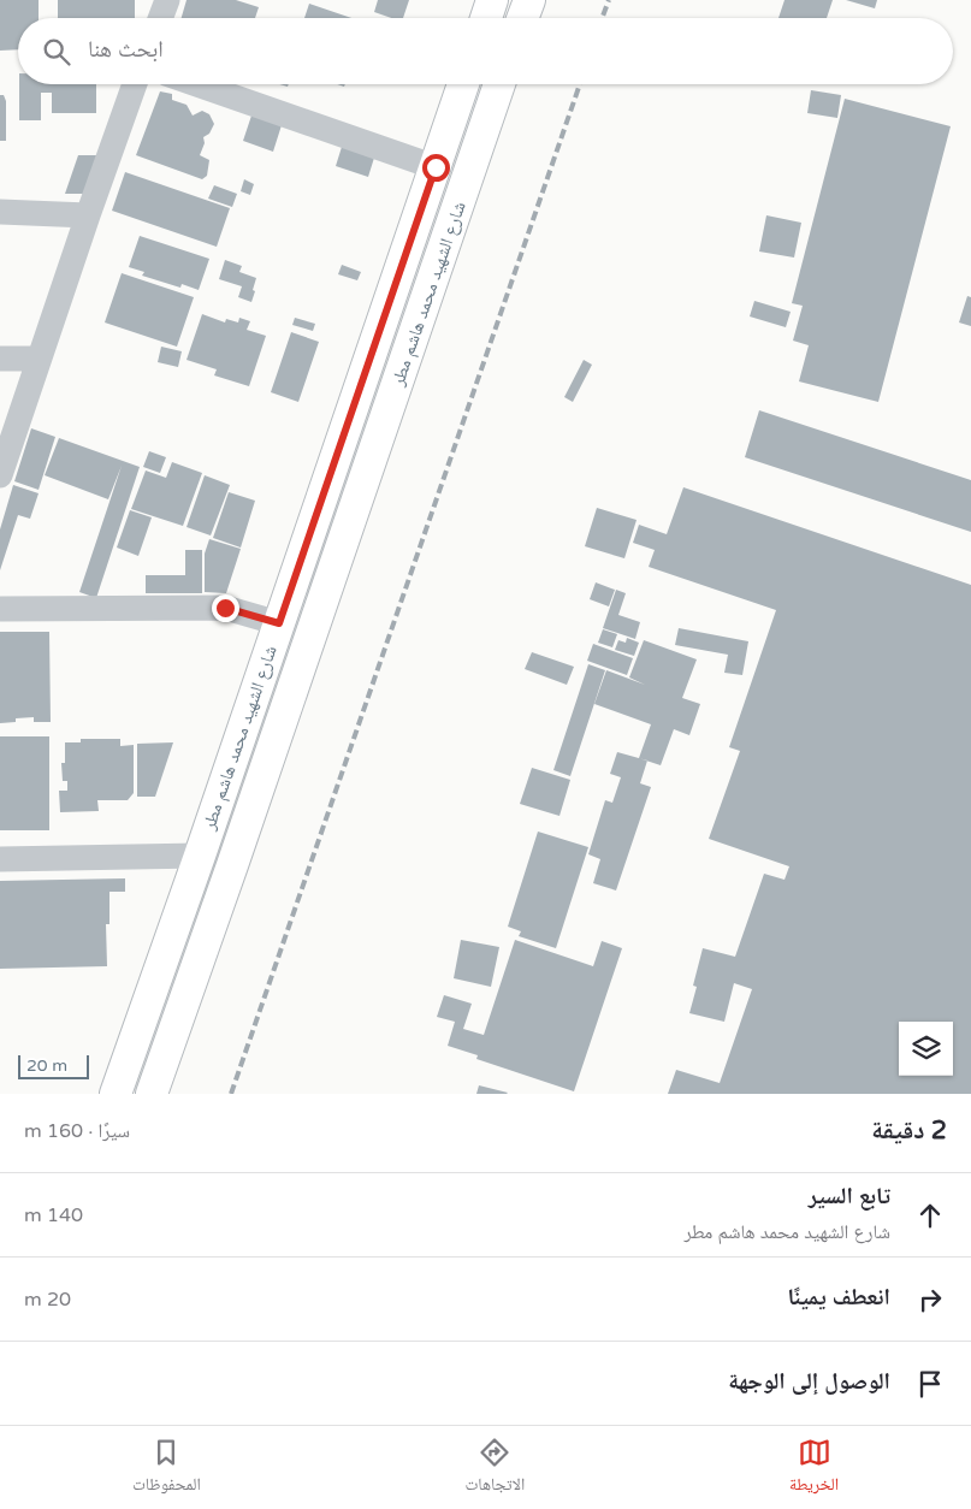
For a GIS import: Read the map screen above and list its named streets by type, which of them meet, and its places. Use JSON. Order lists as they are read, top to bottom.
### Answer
{
  "streets": {
    "main road": ["شارع الشهيد محمد هاشم مطر"]
  },
  "scale_bar": "20 m",
  "page": {
    "search": "ابحث هنا",
    "scale": "20 m",
    "heading": ["2 دقيقة", "سيرًا · 160 m"],
    "list": [
      ["تابع السير", "شارع الشهيد محمد هاشم مطر", "140 m"],
      ["انعطف يمينًا", "20 m"],
      "الوصول إلى الوجهة"
    ],
    "nav": ["الخريطة", "الاتجاهات", "المحفوظات"]
  }
}
